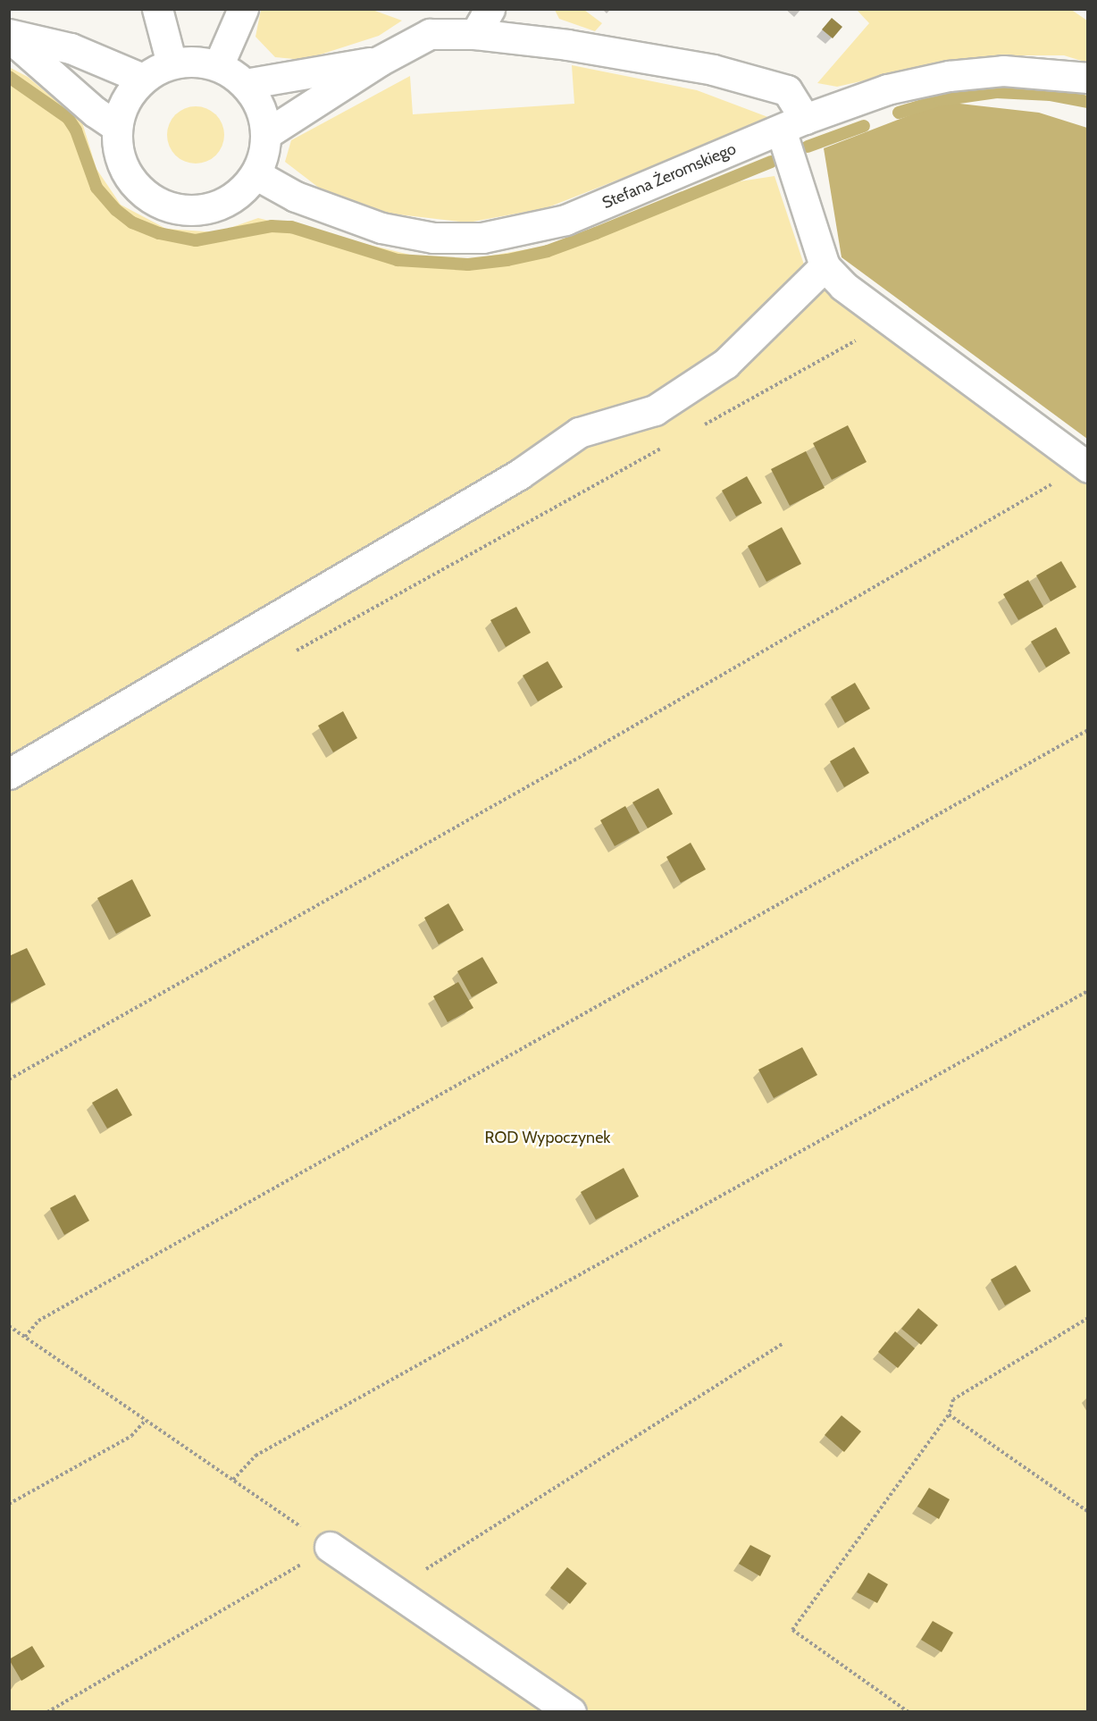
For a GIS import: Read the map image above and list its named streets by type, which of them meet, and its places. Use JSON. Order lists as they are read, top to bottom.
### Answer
{
  "streets": {
    "street": ["Stefana Żeromskiego"]
  },
  "parks": ["ROD Wypoczynek"]
}
